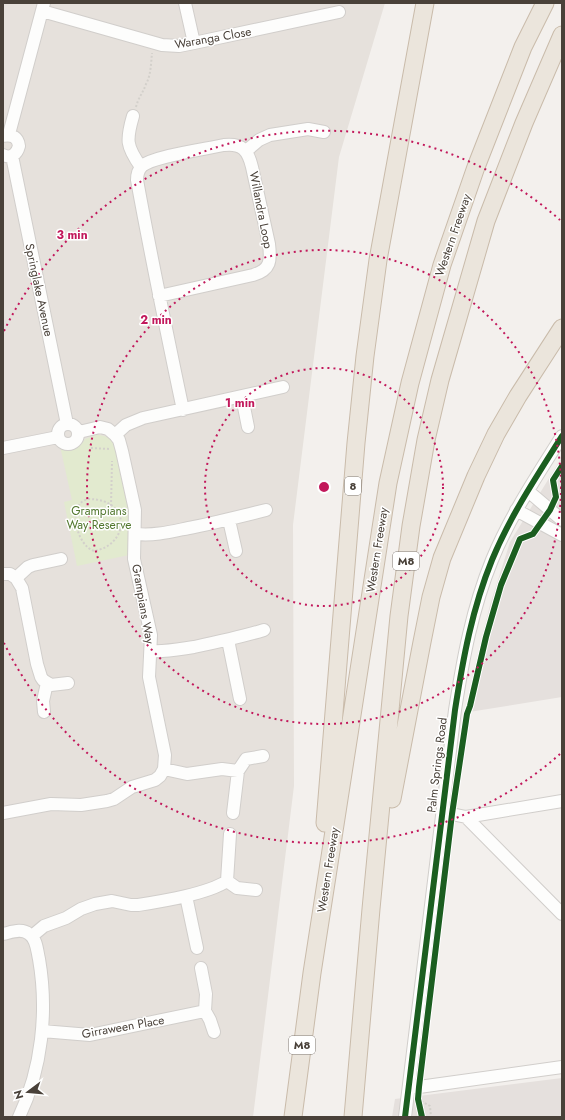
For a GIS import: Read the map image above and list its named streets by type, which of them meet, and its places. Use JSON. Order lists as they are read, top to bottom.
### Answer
{
  "streets": {
    "highway": ["Western Freeway", "8", "M8"],
    "street": [
      "Waranga Close",
      "Willandra Loop",
      "Springlake Avenue",
      "Grampians Way",
      "Palm Springs Road",
      "Girraween Place"
    ]
  },
  "crossings": [
    ["Western Freeway", "8"]
  ],
  "parks": ["Grampians Way Reserve"],
  "north": "left",
  "rings": ["3 min", "2 min", "1 min"]
}
